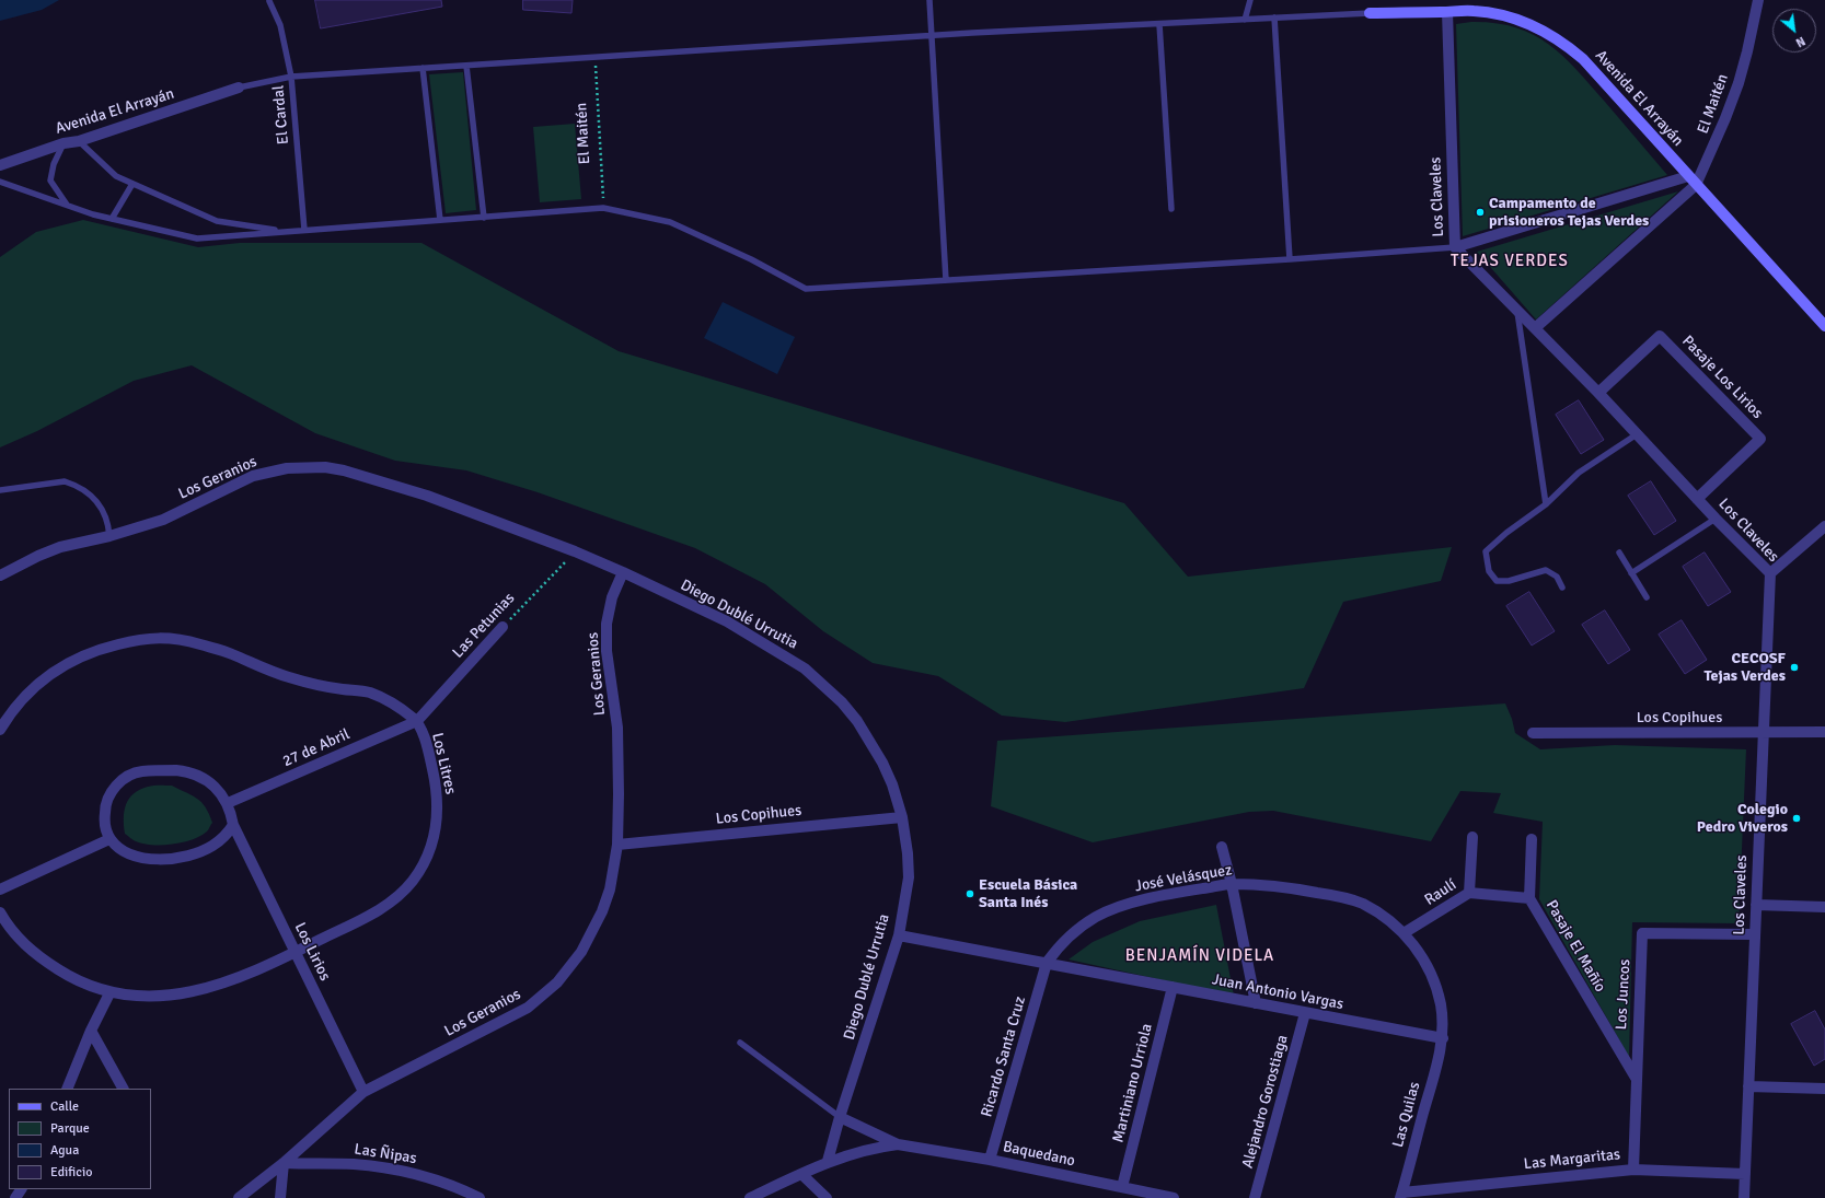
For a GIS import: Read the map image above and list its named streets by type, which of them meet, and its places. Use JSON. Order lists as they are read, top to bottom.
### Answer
{
  "streets": {
    "street": [
      "Avenida El Arrayán",
      "El Maitén",
      "Los Claveles",
      "Pasaje Los Lirios",
      "Los Geranios",
      "Diego Dublé Urrutia",
      "Las Petunias",
      "Los Copihues",
      "27 de Abril",
      "Los Litres",
      "José Velásquez",
      "Raulí",
      "Pasaje El Mañío",
      "Los Lirios",
      "Juan Antonio Vargas",
      "Los Juncos",
      "Ricardo Santa Cruz",
      "Martiniano Urriola",
      "Alejandro Gorostiaga",
      "Las Quilas",
      "Las Ñipas",
      "Baquedano",
      "Las Margaritas"
    ],
    "lane": ["El Cardal"]
  },
  "crossings": [
    ["Avenida El Arrayán", "El Maitén"],
    ["Avenida El Arrayán", "Los Claveles"],
    ["El Maitén", "Los Claveles"],
    ["Los Claveles", "Pasaje Los Lirios"],
    ["Los Claveles", "Los Copihues"],
    ["Los Claveles", "Los Juncos"],
    ["Los Claveles", "Las Margaritas"],
    ["Los Geranios", "Diego Dublé Urrutia"],
    ["Los Geranios", "Las Petunias"],
    ["Los Geranios", "Los Copihues"],
    ["Los Geranios", "Los Lirios"],
    ["Los Geranios", "Las Ñipas"],
    ["Diego Dublé Urrutia", "Los Copihues"],
    ["Diego Dublé Urrutia", "Juan Antonio Vargas"],
    ["Diego Dublé Urrutia", "Baquedano"],
    ["Las Petunias", "27 de Abril"],
    ["Las Petunias", "Los Litres"],
    ["27 de Abril", "Los Litres"],
    ["27 de Abril", "Los Lirios"],
    ["Los Litres", "Los Lirios"],
    ["José Velásquez", "Raulí"],
    ["José Velásquez", "Juan Antonio Vargas"],
    ["José Velásquez", "Ricardo Santa Cruz"],
    ["José Velásquez", "Las Quilas"],
    ["Raulí", "Pasaje El Mañío"],
    ["Pasaje El Mañío", "Los Juncos"],
    ["Juan Antonio Vargas", "Ricardo Santa Cruz"],
    ["Juan Antonio Vargas", "Martiniano Urriola"],
    ["Juan Antonio Vargas", "Alejandro Gorostiaga"],
    ["Juan Antonio Vargas", "Las Quilas"],
    ["Los Juncos", "Las Margaritas"],
    ["Ricardo Santa Cruz", "Baquedano"],
    ["Martiniano Urriola", "Baquedano"],
    ["Las Quilas", "Las Margaritas"]
  ],
  "districts": ["TEJAS VERDES", "BENJAMÍN VIDELA"],
  "places": [
    "Campamento de prisioneros Tejas Verdes",
    "CECOSF Tejas Verdes",
    "Colegio Pedro Viveros",
    "Escuela Básica Santa Inés"
  ],
  "legend": [
    "Calle",
    "Parque",
    "Agua",
    "Edificio"
  ],
  "north": "bottom right"
}
